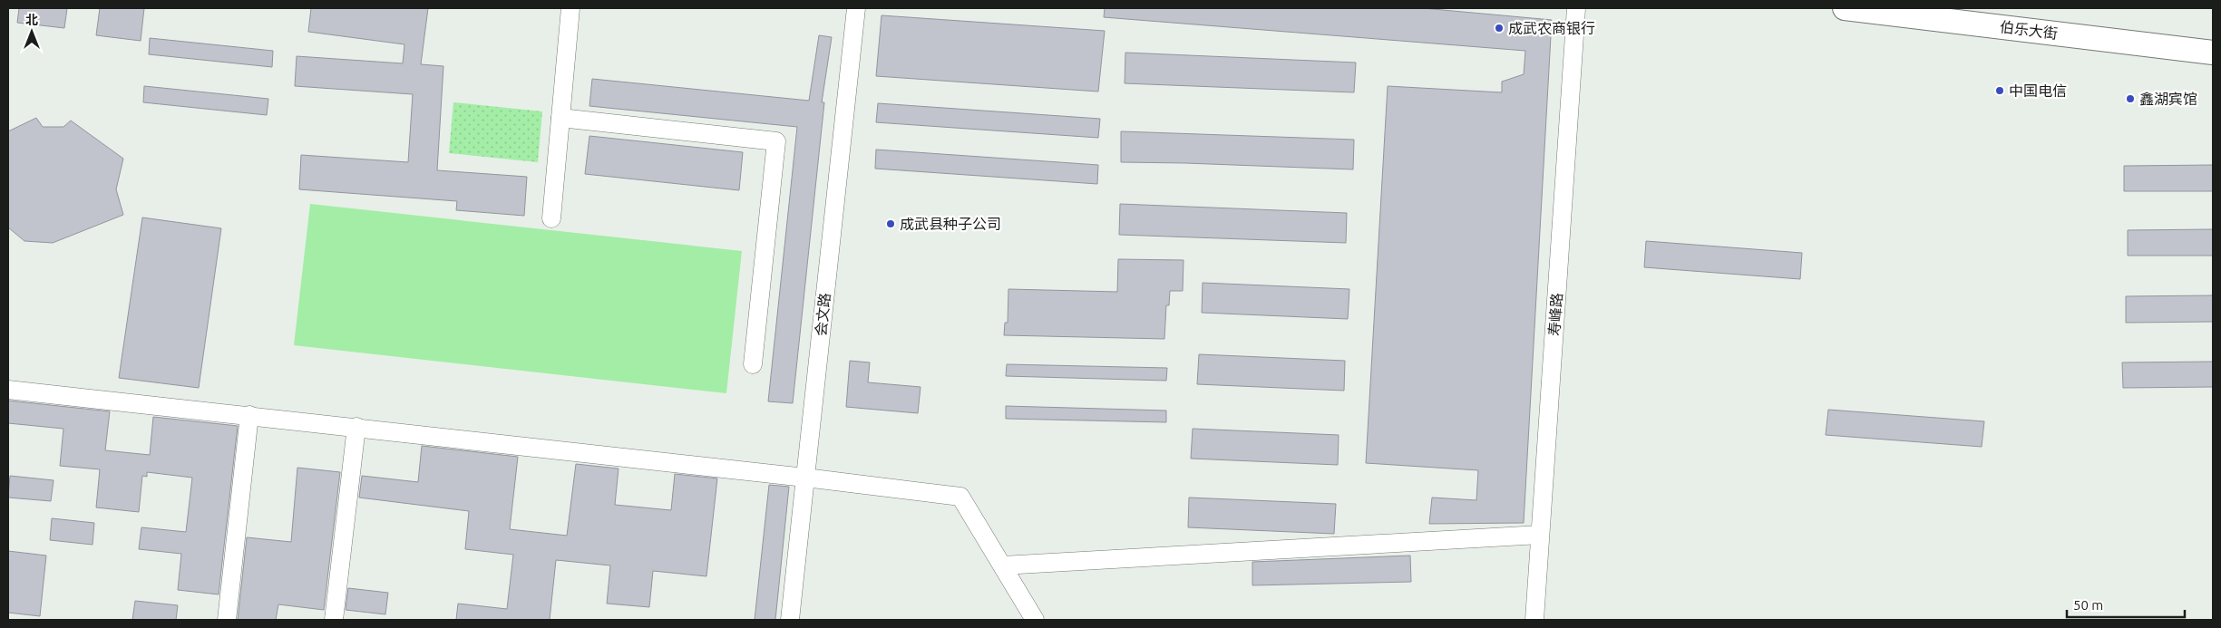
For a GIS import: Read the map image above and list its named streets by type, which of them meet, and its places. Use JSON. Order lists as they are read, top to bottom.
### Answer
{
  "streets": {
    "main road": ["伯乐大街"],
    "street": ["会文路", "寿峰路"]
  },
  "places": [
    "成武农商银行",
    "中国电信",
    "鑫湖宾馆",
    "成武县种子公司"
  ],
  "scale_bar": "50 m",
  "north": "top"
}
